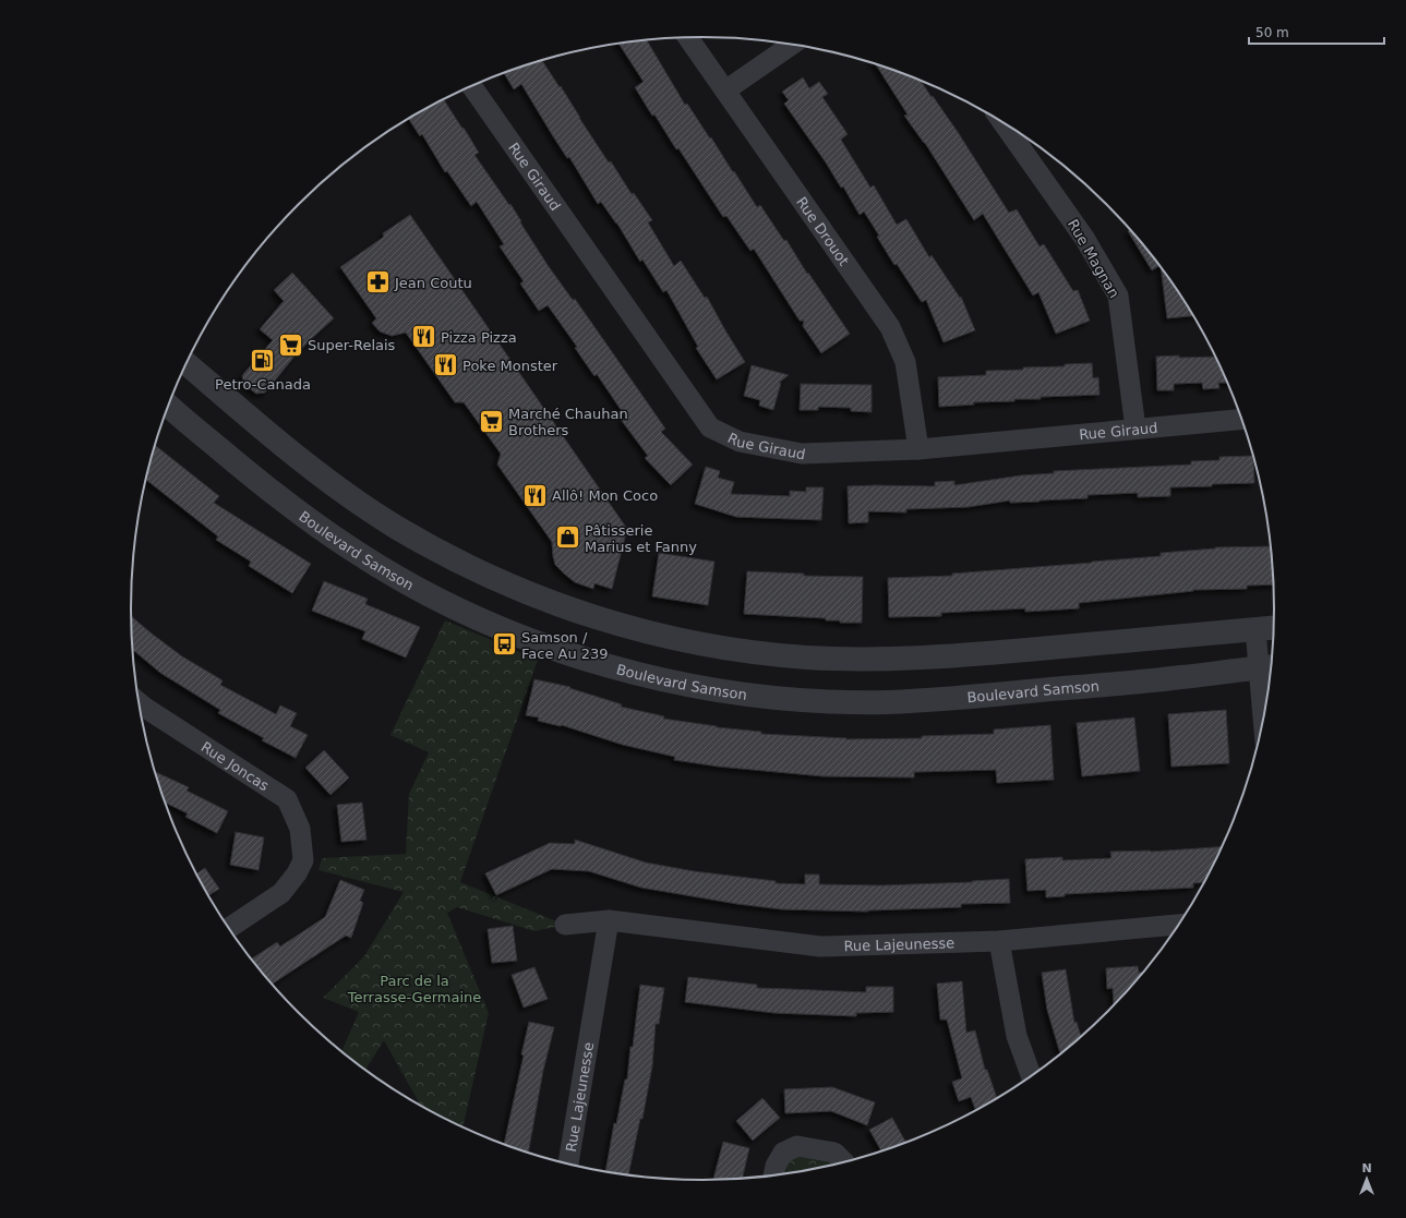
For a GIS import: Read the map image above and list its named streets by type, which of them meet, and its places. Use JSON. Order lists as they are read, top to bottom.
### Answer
{
  "streets": {
    "street": [
      "Rue Giraud",
      "Rue Drouot",
      "Rue Magnan",
      "Boulevard Samson",
      "Rue Joncas",
      "Rue Lajeunesse"
    ]
  },
  "crossings": [
    ["Rue Giraud", "Rue Drouot"],
    ["Rue Giraud", "Rue Magnan"]
  ],
  "parks": ["Parc de la Terrasse-Germaine"],
  "places": {
    "pharmacy": ["Jean Coutu"],
    "restaurant": ["Pizza Pizza", "Poke Monster", "Allô! Mon Coco"],
    "supermarket": ["Super-Relais", "Marché Chauhan Brothers"],
    "fuel station": ["Petro-Canada"],
    "shop": ["Pâtisserie Marius et Fanny"],
    "bus stop": ["Samson / Face Au 239"]
  },
  "scale_bar": "50 m",
  "north": "top"
}
